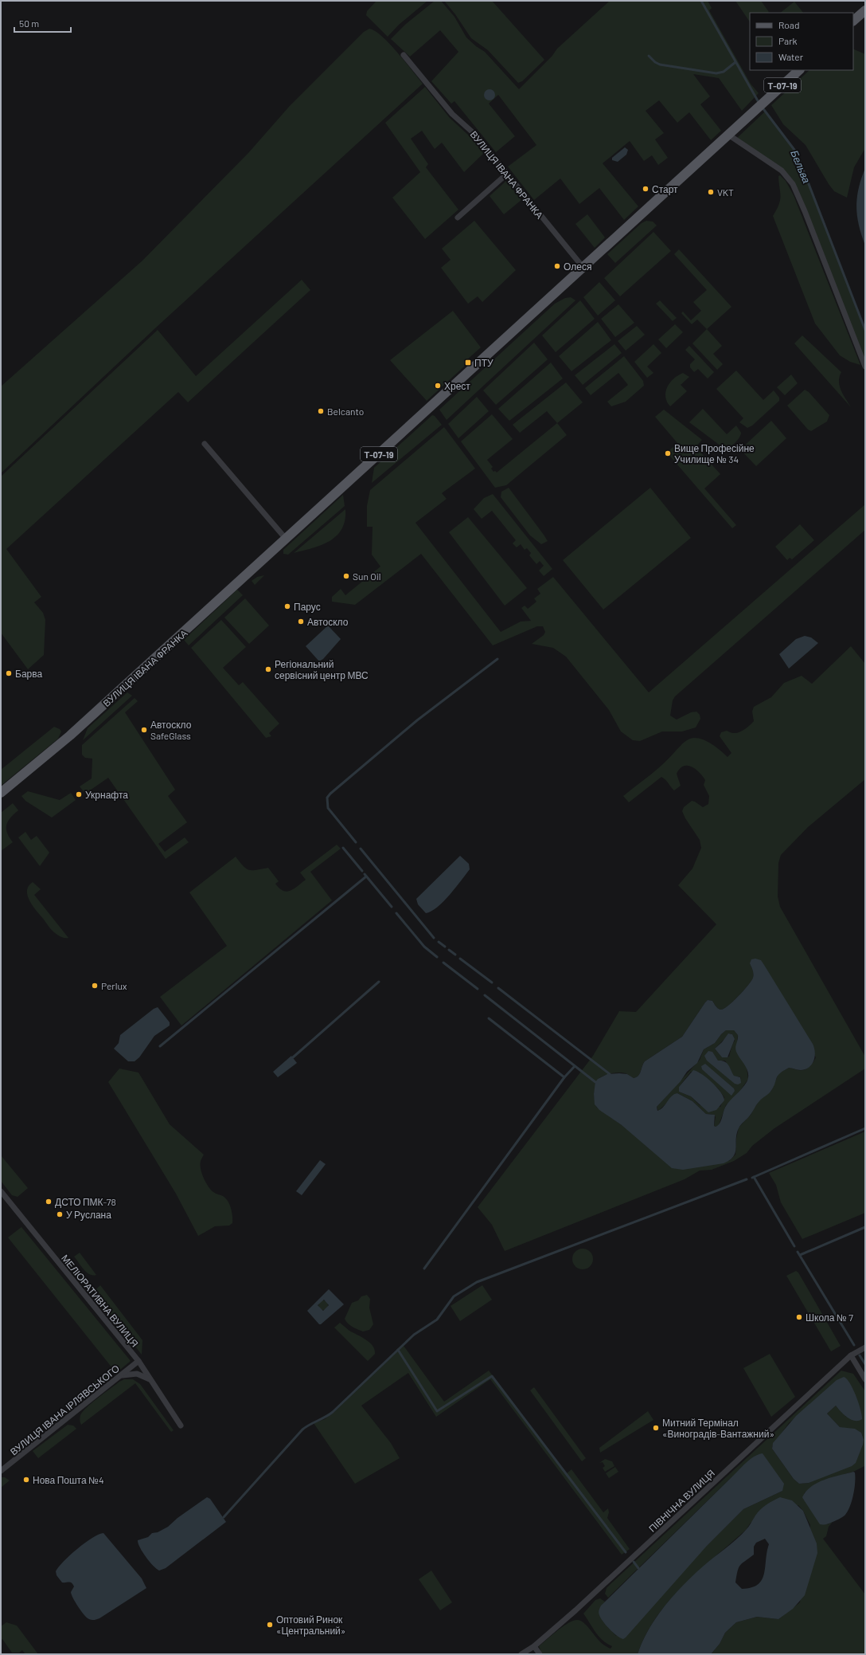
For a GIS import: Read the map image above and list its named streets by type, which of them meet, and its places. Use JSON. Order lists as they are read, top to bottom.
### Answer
{
  "streets": {
    "main road": ["Т-07-19", "ВУЛИЦЯ ІВАНА ФРАНКА"],
    "street": ["МЕЛІОРАТИВНА ВУЛИЦЯ", "ВУЛИЦЯ ІВАНА ІРЛЯВСЬКОГО", "ПІВНІЧНА ВУЛИЦЯ"]
  },
  "crossings": [
    ["МЕЛІОРАТИВНА ВУЛИЦЯ", "ВУЛИЦЯ ІВАНА ІРЛЯВСЬКОГО"]
  ],
  "water": ["Бельва"],
  "places": {
    "other": [
      "Старт",
      "VKT",
      "Олеся",
      "Хрест",
      "Belcanto",
      "Вище Професійне Училище № 34",
      "Sun Oil",
      "Парус",
      "Автоскло",
      "Регіональний сервісний центр МВС",
      "Барва",
      "Автоскло SafeGlass",
      "Укрнафта",
      "Perlux",
      "ДСТО ПМК-78",
      "У Руслана",
      "Школа № 7",
      "Митний Термінал «Виноградів-Вантажний»",
      "Нова Пошта №4",
      "Оптовий Ринок «Центральний»"
    ],
    "transit": ["ПТУ"]
  },
  "legend": ["Road", "Park", "Water"],
  "scale_bar": "50 m"
}
